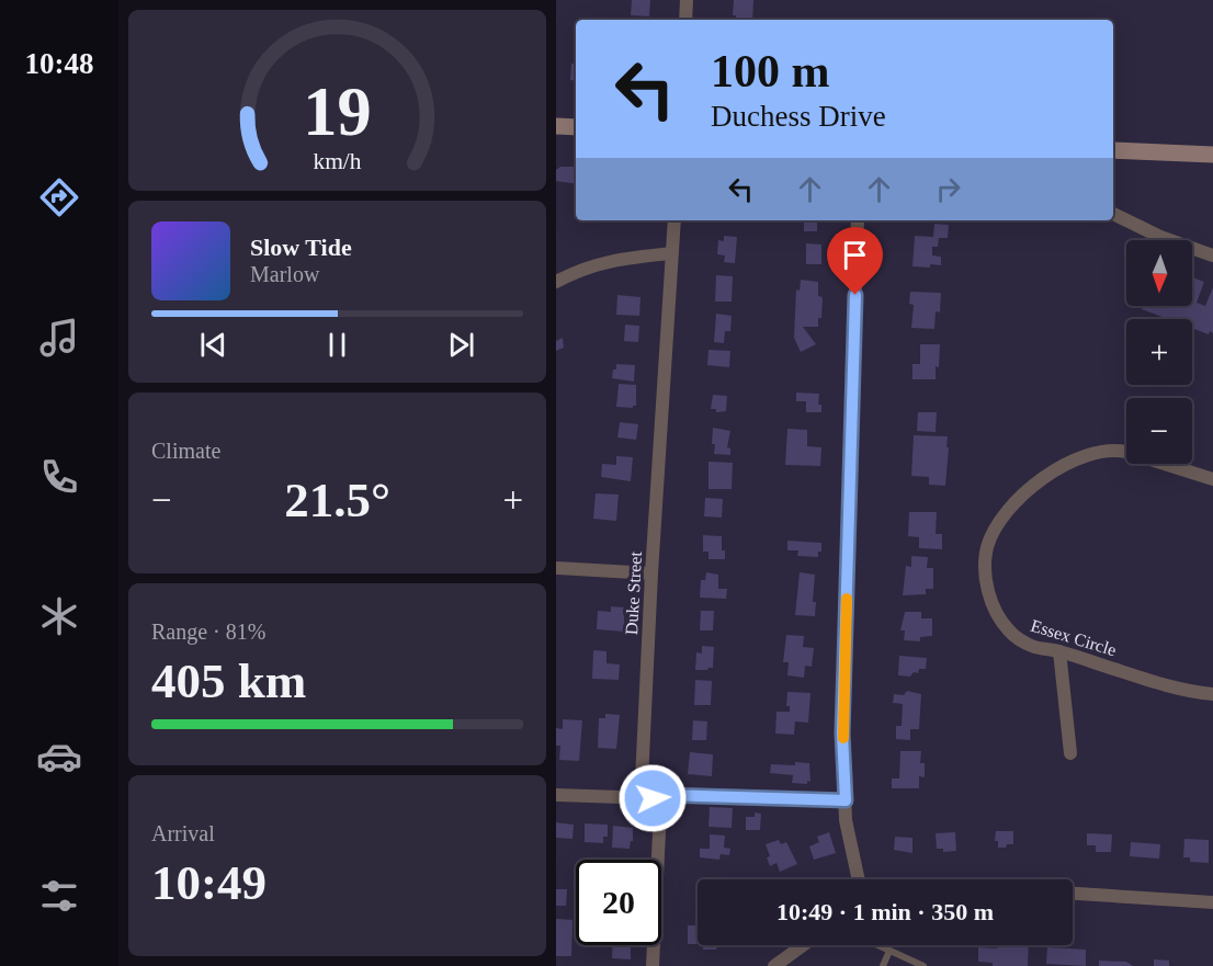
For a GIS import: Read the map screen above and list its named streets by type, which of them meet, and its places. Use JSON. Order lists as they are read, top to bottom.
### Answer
{
  "streets": {
    "street": ["Duke Street", "Essex Circle"]
  },
  "north": "bottom",
  "page": {
    "tabs": "10:48",
    "turn": ["100 m", "Duchess Drive"],
    "song": ["Slow Tide", "Marlow"],
    "map_buttons": ["+", "−"],
    "tile": [
      "Climate",
      ["Range · 81%", "405 km"],
      ["Arrival", "10:49"]
    ],
    "heat": ["−", "21.5°", "+"],
    "limit": "20",
    "trip": "10:49 · 1 min · 350 m",
    "gauge": ["19", "km/h"]
  }
}
